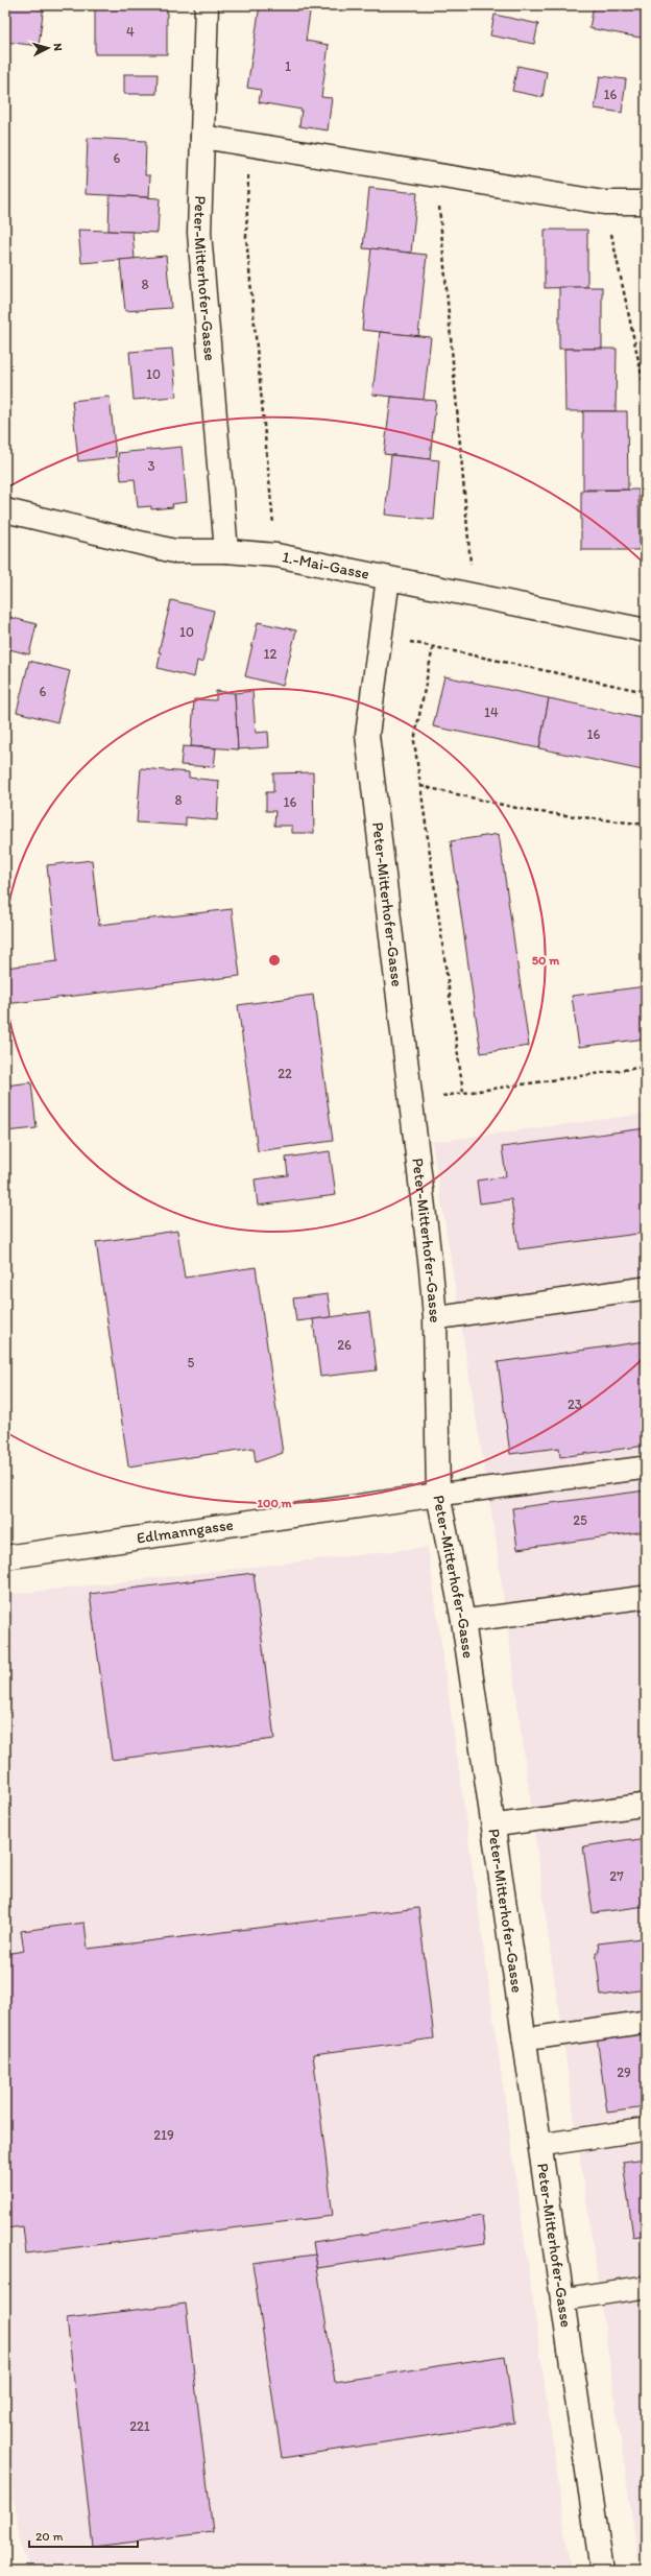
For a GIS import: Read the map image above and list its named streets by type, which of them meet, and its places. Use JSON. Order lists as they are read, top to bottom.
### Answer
{
  "streets": {
    "street": ["Peter-Mitterhofer-Gasse", "1.-Mai-Gasse", "Edlmanngasse"]
  },
  "crossings": [
    ["Peter-Mitterhofer-Gasse", "1.-Mai-Gasse"],
    ["Peter-Mitterhofer-Gasse", "Edlmanngasse"]
  ],
  "house_numbers": [
    "4",
    "1",
    "16",
    "6",
    "8",
    "10",
    "3",
    "10",
    "12",
    "6",
    "14",
    "16",
    "8",
    "16",
    "22",
    "26",
    "5",
    "23",
    "25",
    "27",
    "29",
    "219",
    "221"
  ],
  "scale_bar": "20 m",
  "north": "right",
  "rings": ["50 m", "100 m"]
}
